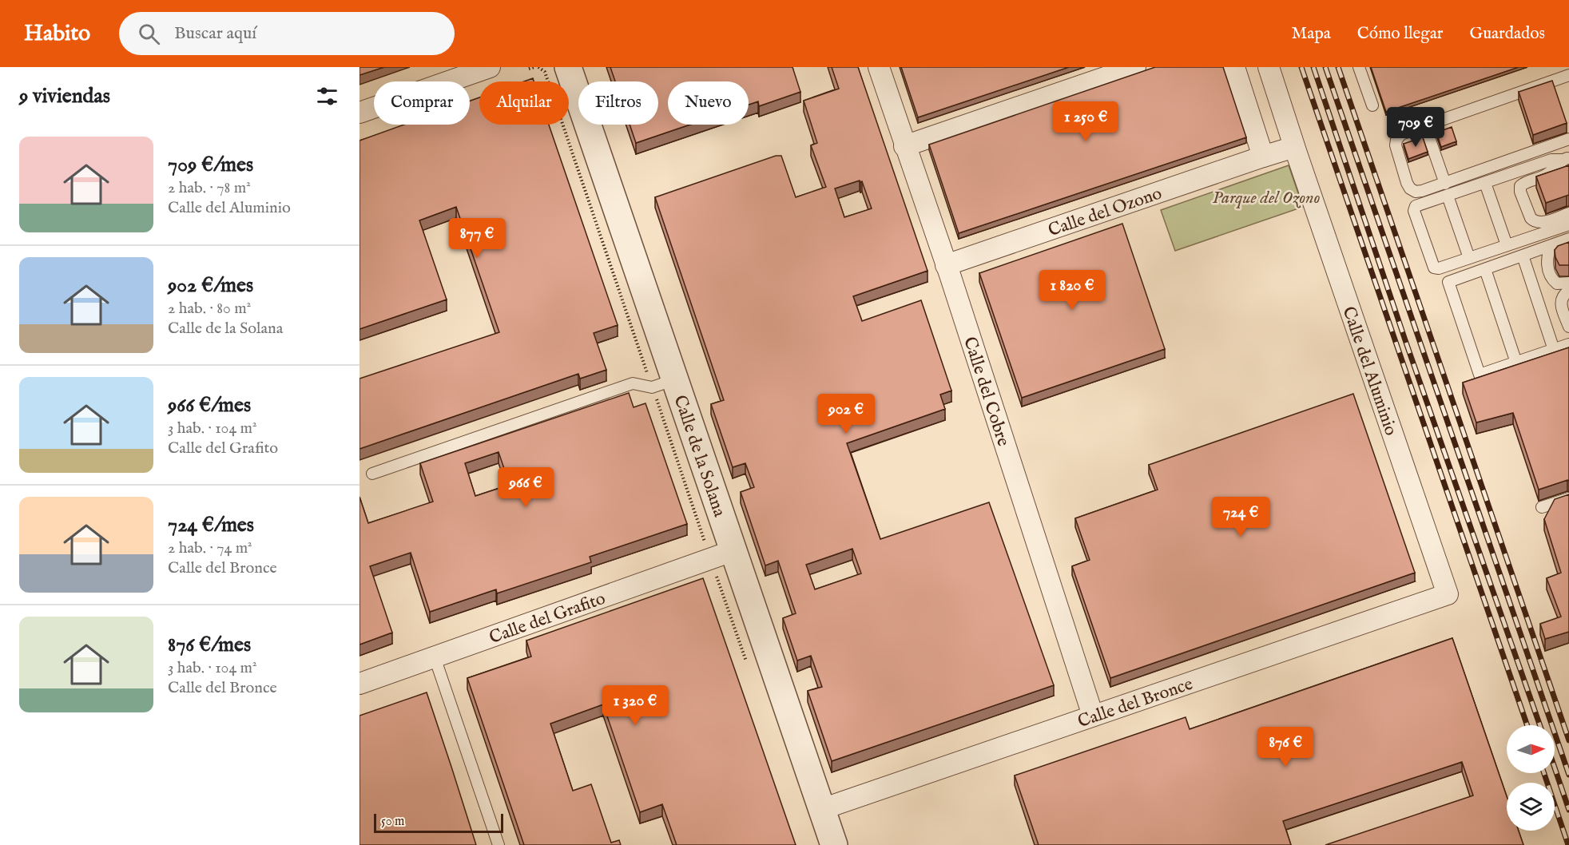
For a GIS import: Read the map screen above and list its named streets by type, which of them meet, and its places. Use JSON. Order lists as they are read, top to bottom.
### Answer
{
  "streets": {
    "street": [
      "Calle del Ozono",
      "Calle del Aluminio",
      "Calle del Cobre",
      "Calle de la Solana",
      "Calle del Grafito",
      "Calle del Bronce"
    ]
  },
  "crossings": [
    ["Calle del Ozono", "Calle del Cobre"],
    ["Calle del Aluminio", "Calle del Bronce"],
    ["Calle del Cobre", "Calle del Bronce"],
    ["Calle de la Solana", "Calle del Grafito"],
    ["Calle de la Solana", "Calle del Bronce"]
  ],
  "parks": ["Parque del Ozono"],
  "scale_bar": "50 m",
  "north": "right",
  "page": {
    "header": "Habito",
    "search": "Buscar aquí",
    "nav": ["Mapa", "Cómo llegar", "Guardados"],
    "heading": "9 viviendas",
    "chip": [
      "Comprar",
      "Alquilar",
      "Filtros",
      "Nuevo"
    ],
    "price": [
      "1 250 €",
      "709 €",
      "877 €",
      "1 820 €",
      "902 €",
      "966 €",
      "724 €",
      "1 320 €",
      "876 €"
    ],
    "list": [
      {
        "name": "709 €/mes",
        "note": "2 hab. · 78 m² · Calle del Aluminio"
      },
      {
        "name": "902 €/mes",
        "note": "2 hab. · 80 m² · Calle de la Solana"
      },
      {
        "name": "966 €/mes",
        "note": "3 hab. · 104 m² · Calle del Grafito"
      },
      {
        "name": "724 €/mes",
        "note": "2 hab. · 74 m² · Calle del Bronce"
      },
      {
        "name": "876 €/mes",
        "note": "3 hab. · 104 m² · Calle del Bronce"
      }
    ],
    "scale": "50 m"
  }
}
